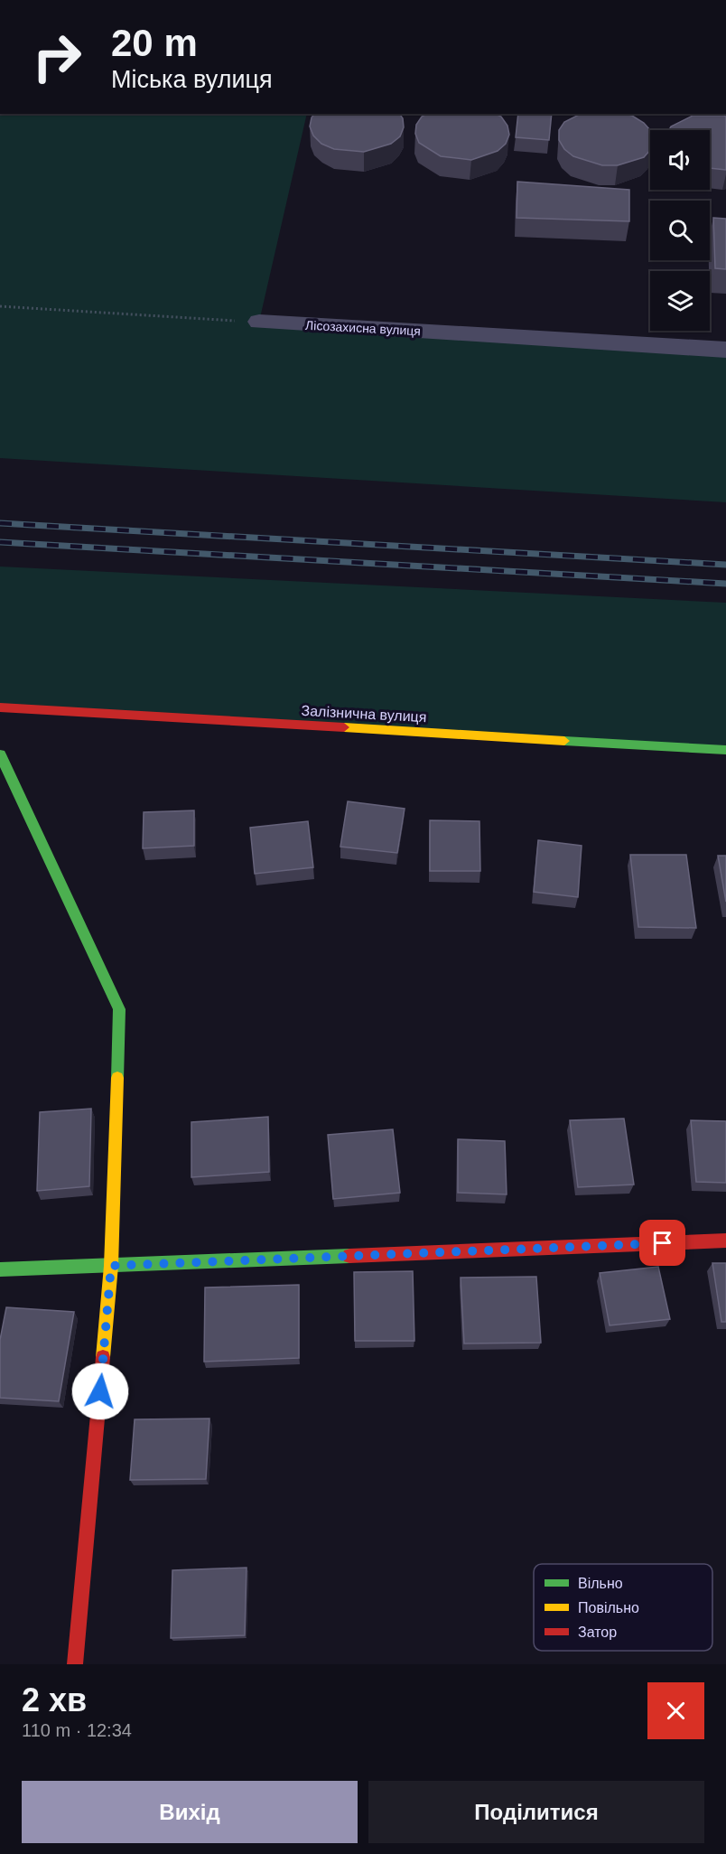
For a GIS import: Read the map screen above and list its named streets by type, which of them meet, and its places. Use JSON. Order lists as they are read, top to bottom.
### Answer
{
  "streets": {
    "street": ["Лісозахисна вулиця", "Залізнична вулиця"]
  },
  "legend": ["Вільно", "Повільно", "Затор"],
  "page": {
    "turn": ["20 m", "Міська вулиця"],
    "heading": ["2 хв", "110 m · 12:34"],
    "buttons": ["Вихід", "Поділитися"]
  }
}
